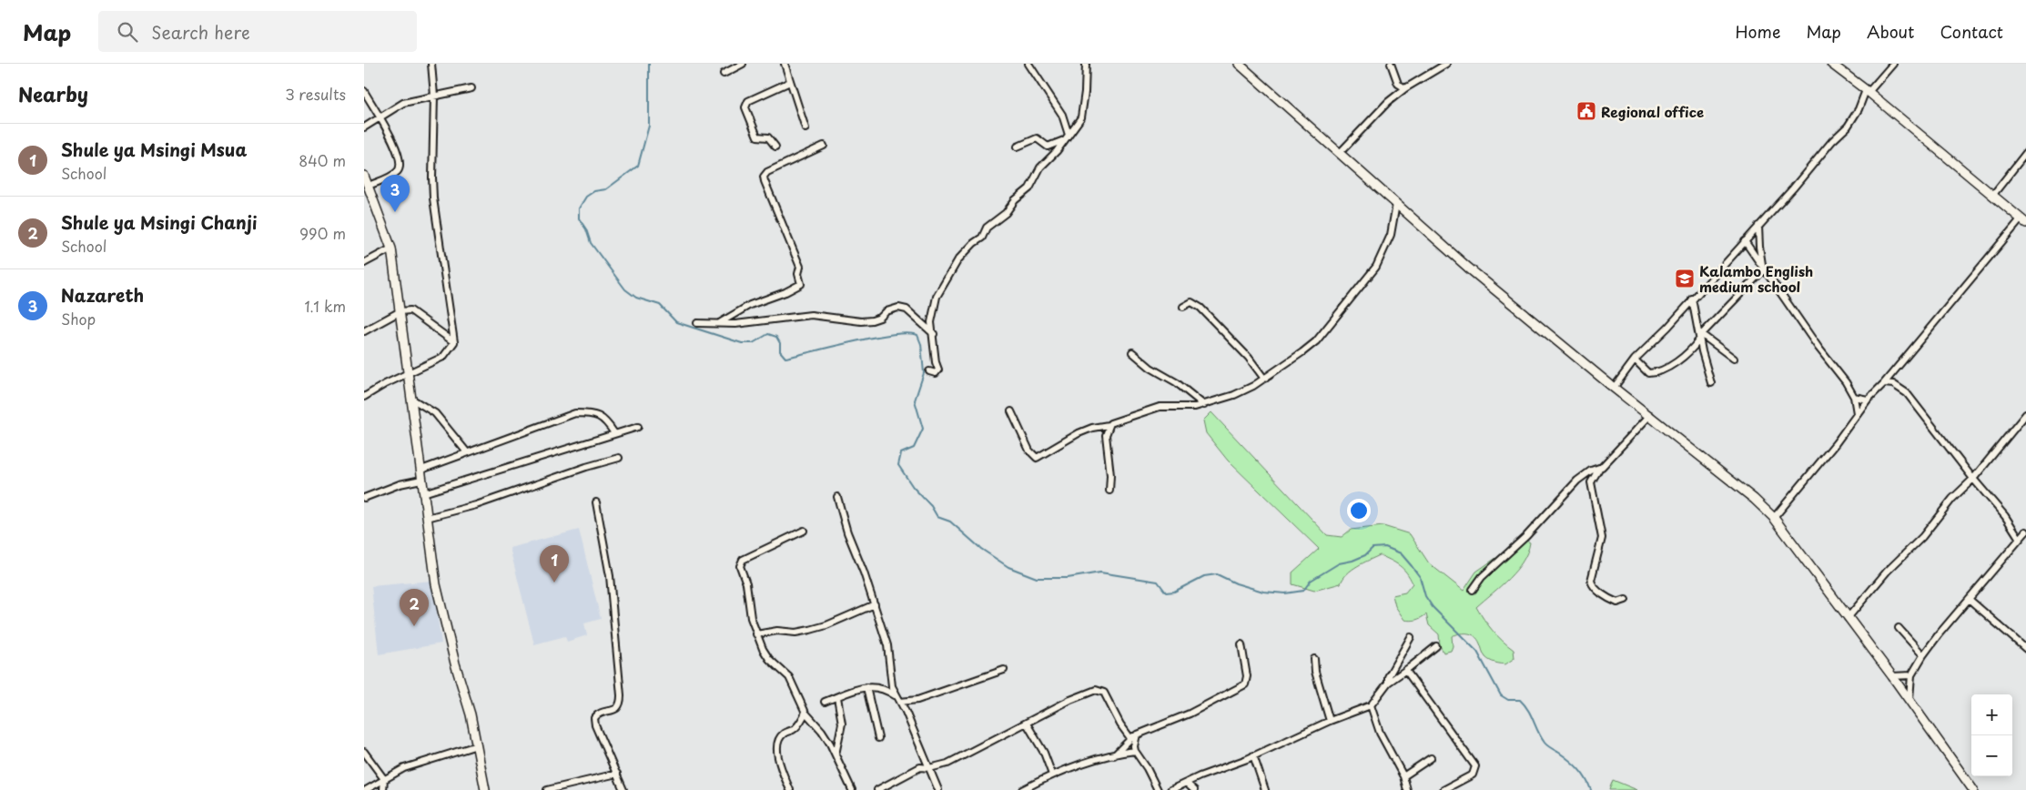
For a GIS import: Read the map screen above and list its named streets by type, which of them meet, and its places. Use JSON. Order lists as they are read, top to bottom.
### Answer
{
  "places": {
    "public building": ["Regional office"],
    "school or university": ["Kalambo English medium school"]
  },
  "page": {
    "header": "Map",
    "search": "Search here",
    "nav": [
      "Home",
      "Map",
      "About",
      "Contact"
    ],
    "heading": ["Nearby", "3 results"],
    "list": [
      {
        "mark": "1",
        "name": "Shule ya Msingi Msua",
        "note": "School",
        "value": "840 m"
      },
      {
        "mark": "2",
        "name": "Shule ya Msingi Chanji",
        "note": "School",
        "value": "990 m"
      },
      {
        "mark": "3",
        "name": "Nazareth",
        "note": "Shop",
        "value": "1.1 km"
      }
    ],
    "pins": ["3", "1", "2"],
    "map_buttons": ["+", "−"]
  }
}
